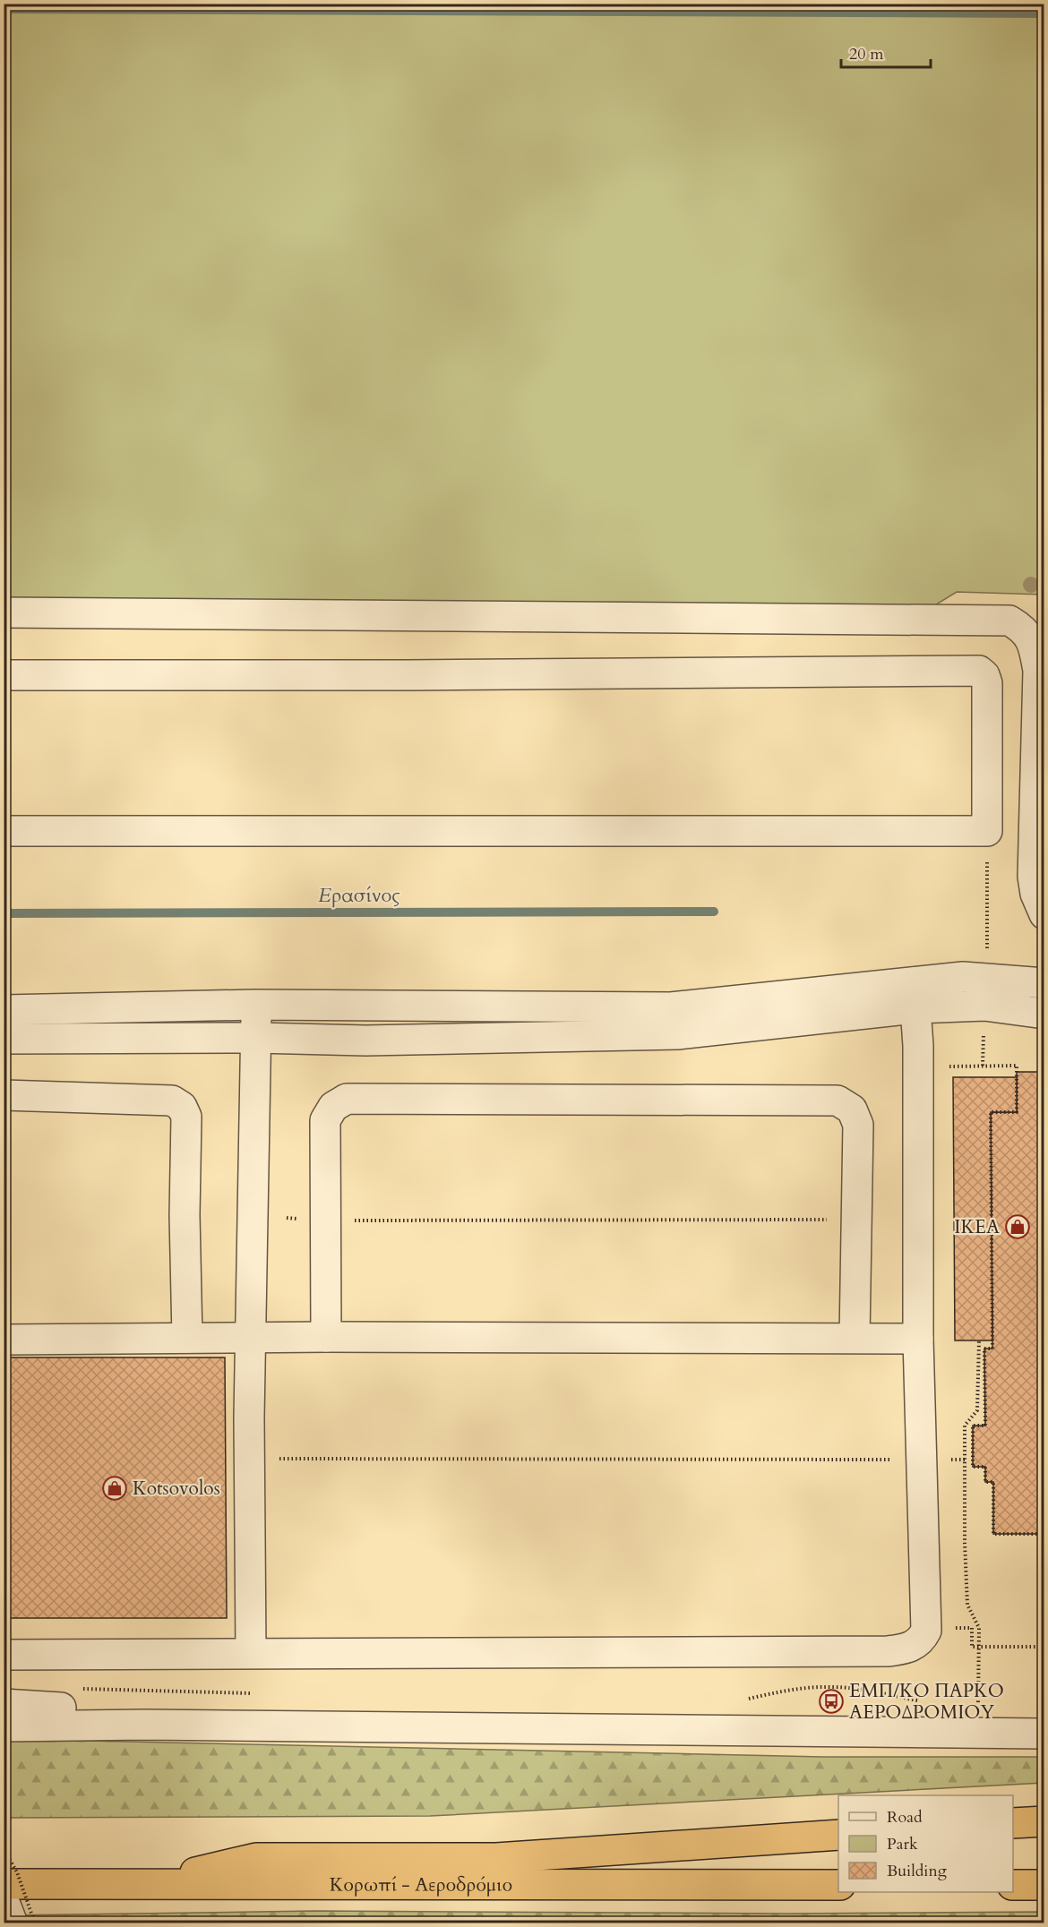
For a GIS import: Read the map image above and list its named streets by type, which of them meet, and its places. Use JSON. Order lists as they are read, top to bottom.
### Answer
{
  "streets": {
    "highway": ["Κορωπί - Αεροδρόμιο"]
  },
  "water": ["Ερασίνος"],
  "places": {
    "shop": ["IKEA", "Kotsovolos"],
    "bus stop": ["ΕΜΠ/ΚΟ ΠΑΡΚΟ ΑΕΡΟΔΡΟΜΙΟΥ"]
  },
  "legend": ["Road", "Park", "Building"],
  "scale_bar": "20 m"
}
